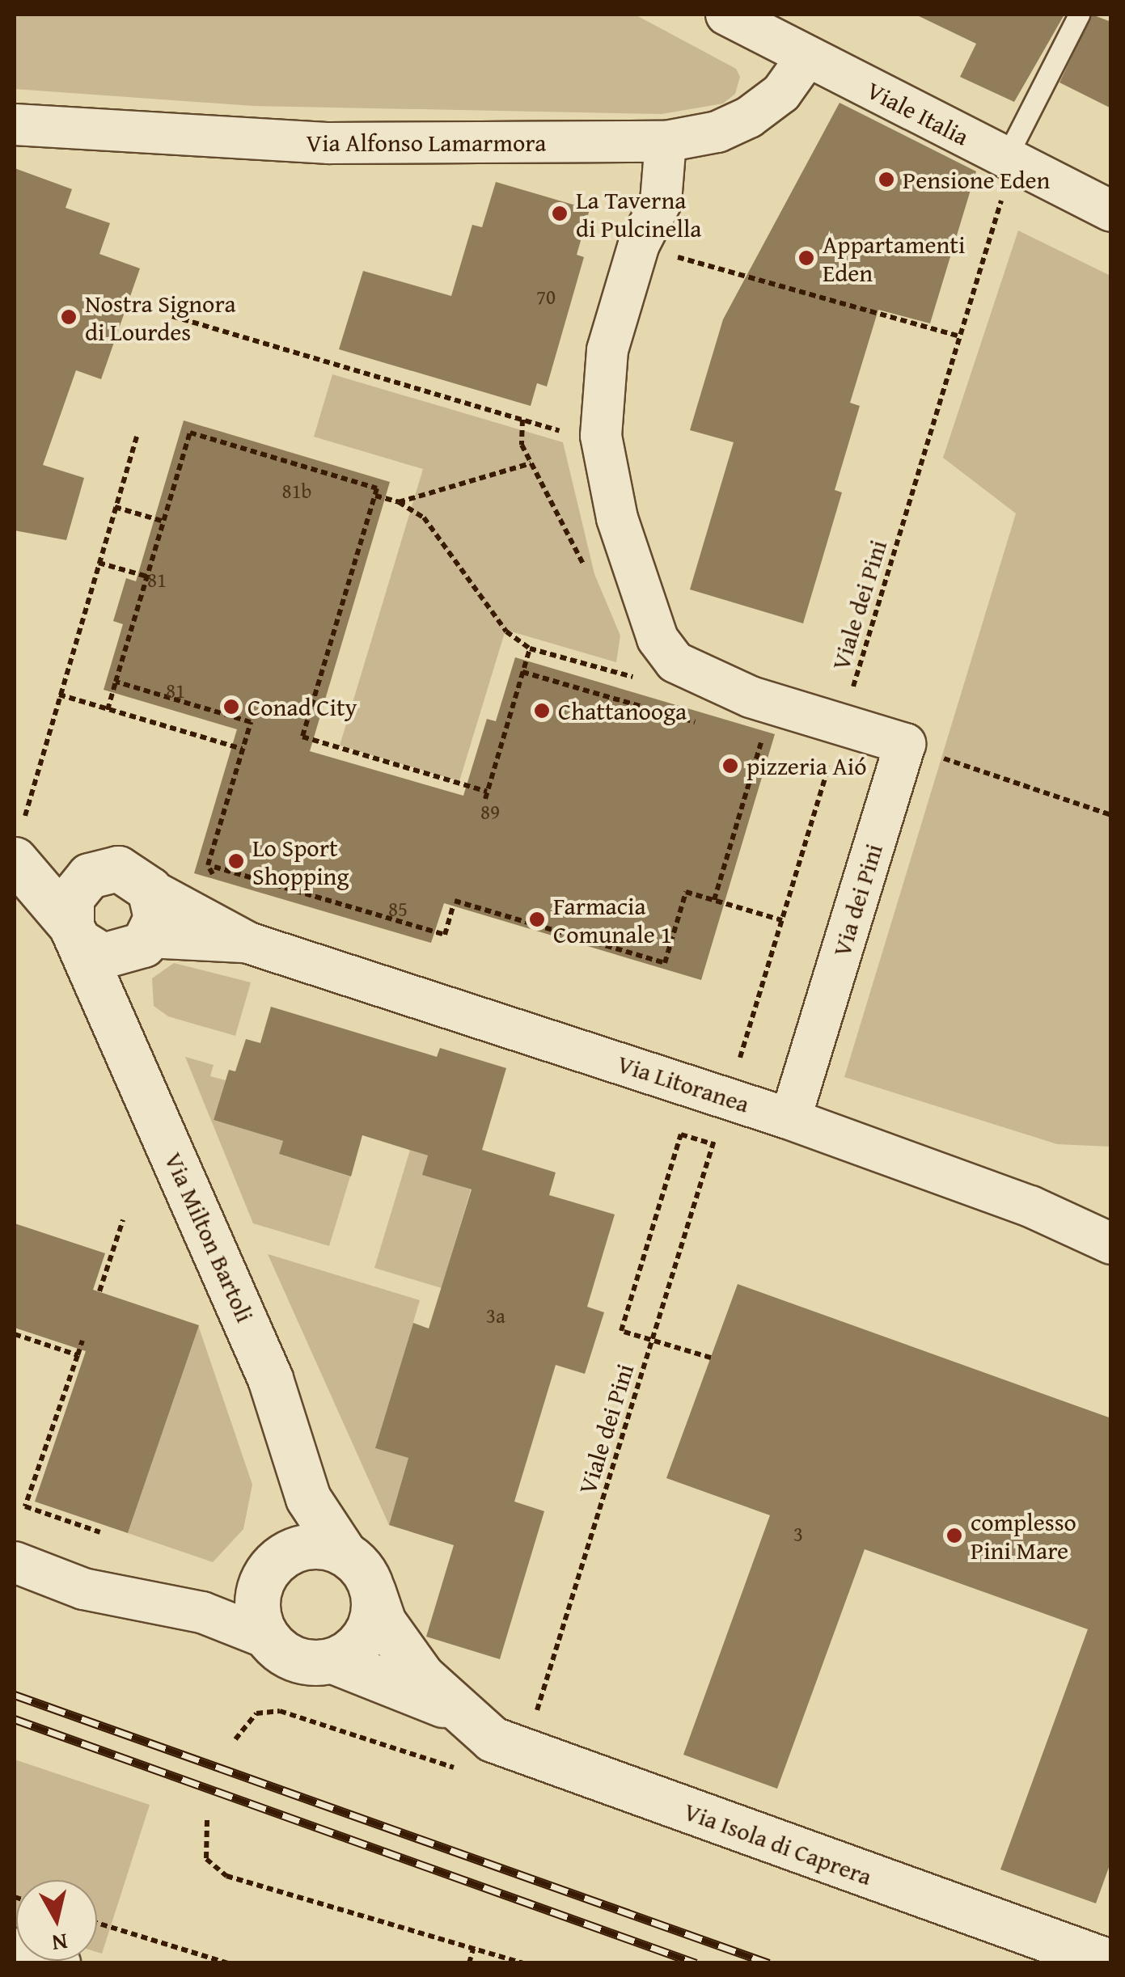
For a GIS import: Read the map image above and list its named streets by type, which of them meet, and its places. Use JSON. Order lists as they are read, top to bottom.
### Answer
{
  "streets": {
    "street": [
      "Viale Italia",
      "Via Alfonso Lamarmora",
      "Via dei Pini",
      "Via Litoranea",
      "Via Milton Bartoli",
      "Via Isola di Caprera"
    ],
    "path": ["Viale dei Pini"]
  },
  "crossings": [
    ["Viale Italia", "Via Alfonso Lamarmora"],
    ["Viale Italia", "Viale dei Pini"],
    ["Via dei Pini", "Via Litoranea"],
    ["Via Litoranea", "Via Milton Bartoli"],
    ["Via Milton Bartoli", "Via Isola di Caprera"]
  ],
  "places": [
    "Pensione Eden",
    "La Taverna di Pulcinella",
    "Appartamenti Eden",
    "Nostra Signora di Lourdes",
    "Conad City",
    "Chattanooga",
    "pizzeria Aió",
    "Lo Sport Shopping",
    "Farmacia Comunale 1",
    "complesso Pini Mare"
  ],
  "house_numbers": [
    "70",
    "81b",
    "81",
    "81",
    "89",
    "85",
    "3a",
    "3"
  ],
  "north": "bottom"
}
